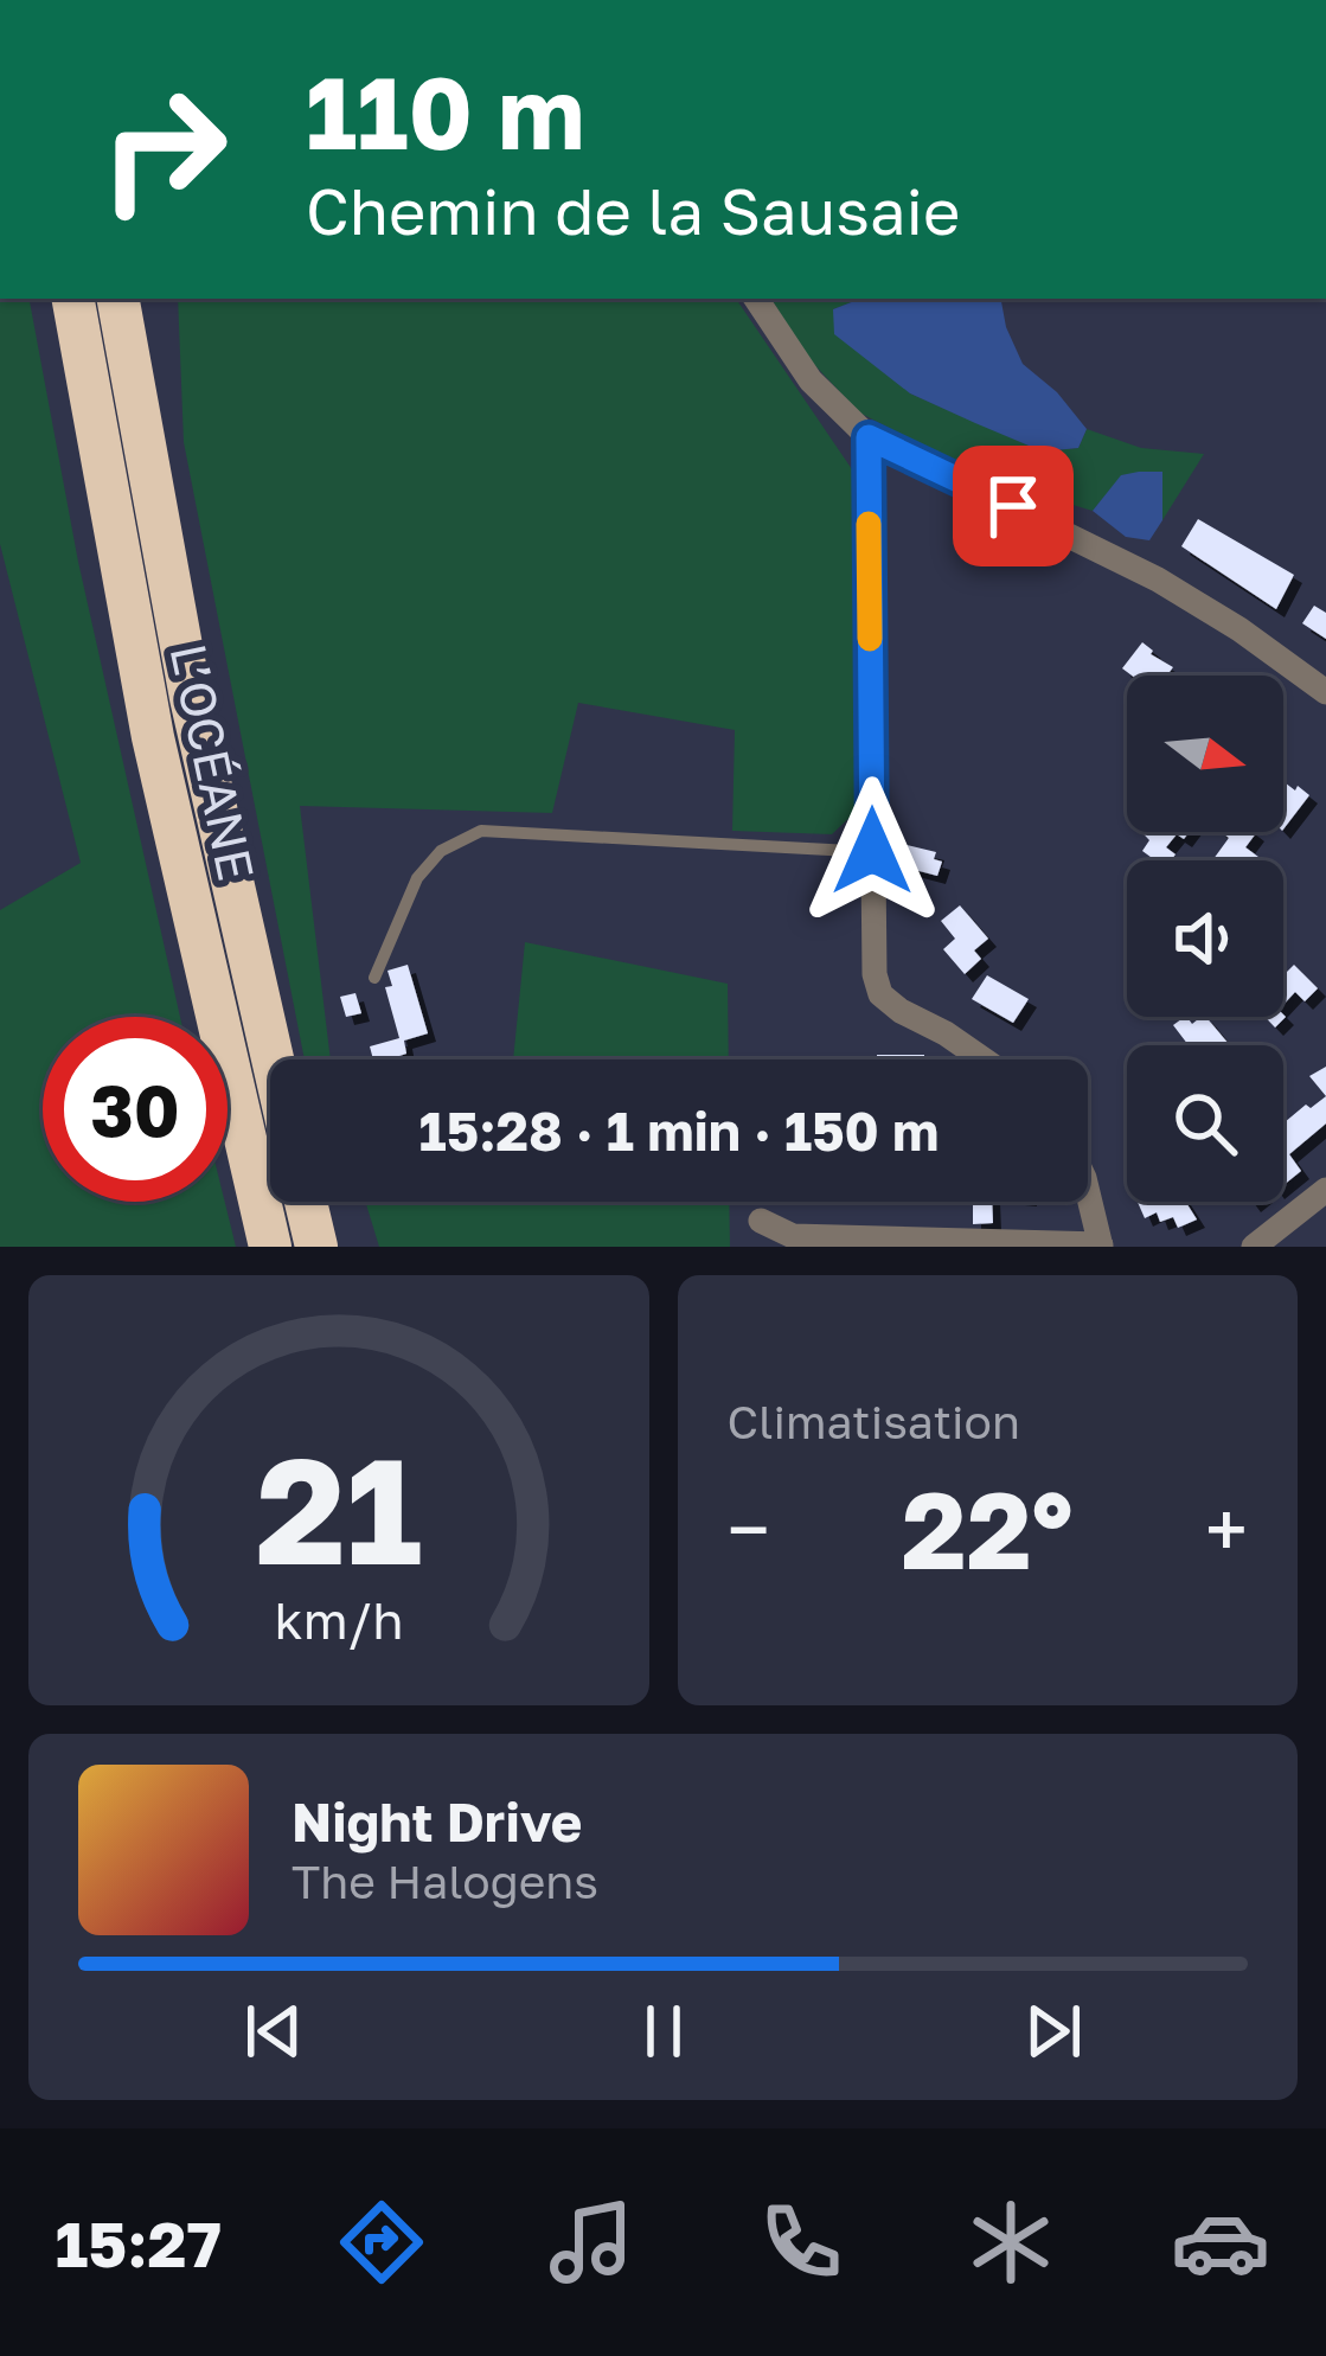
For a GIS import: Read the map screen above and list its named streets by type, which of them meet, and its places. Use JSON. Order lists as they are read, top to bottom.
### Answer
{
  "streets": {
    "highway": ["L’OCÉANE"]
  },
  "north": "right",
  "page": {
    "turn": ["110 m", "Chemin de la Sausaie"],
    "limit": "30",
    "trip": "15:28 · 1 min · 150 m",
    "tile": "Climatisation",
    "heat": ["−", "22°", "+"],
    "song": ["Night Drive", "The Halogens"],
    "tabs": "15:27",
    "gauge": ["21", "km/h"]
  }
}
